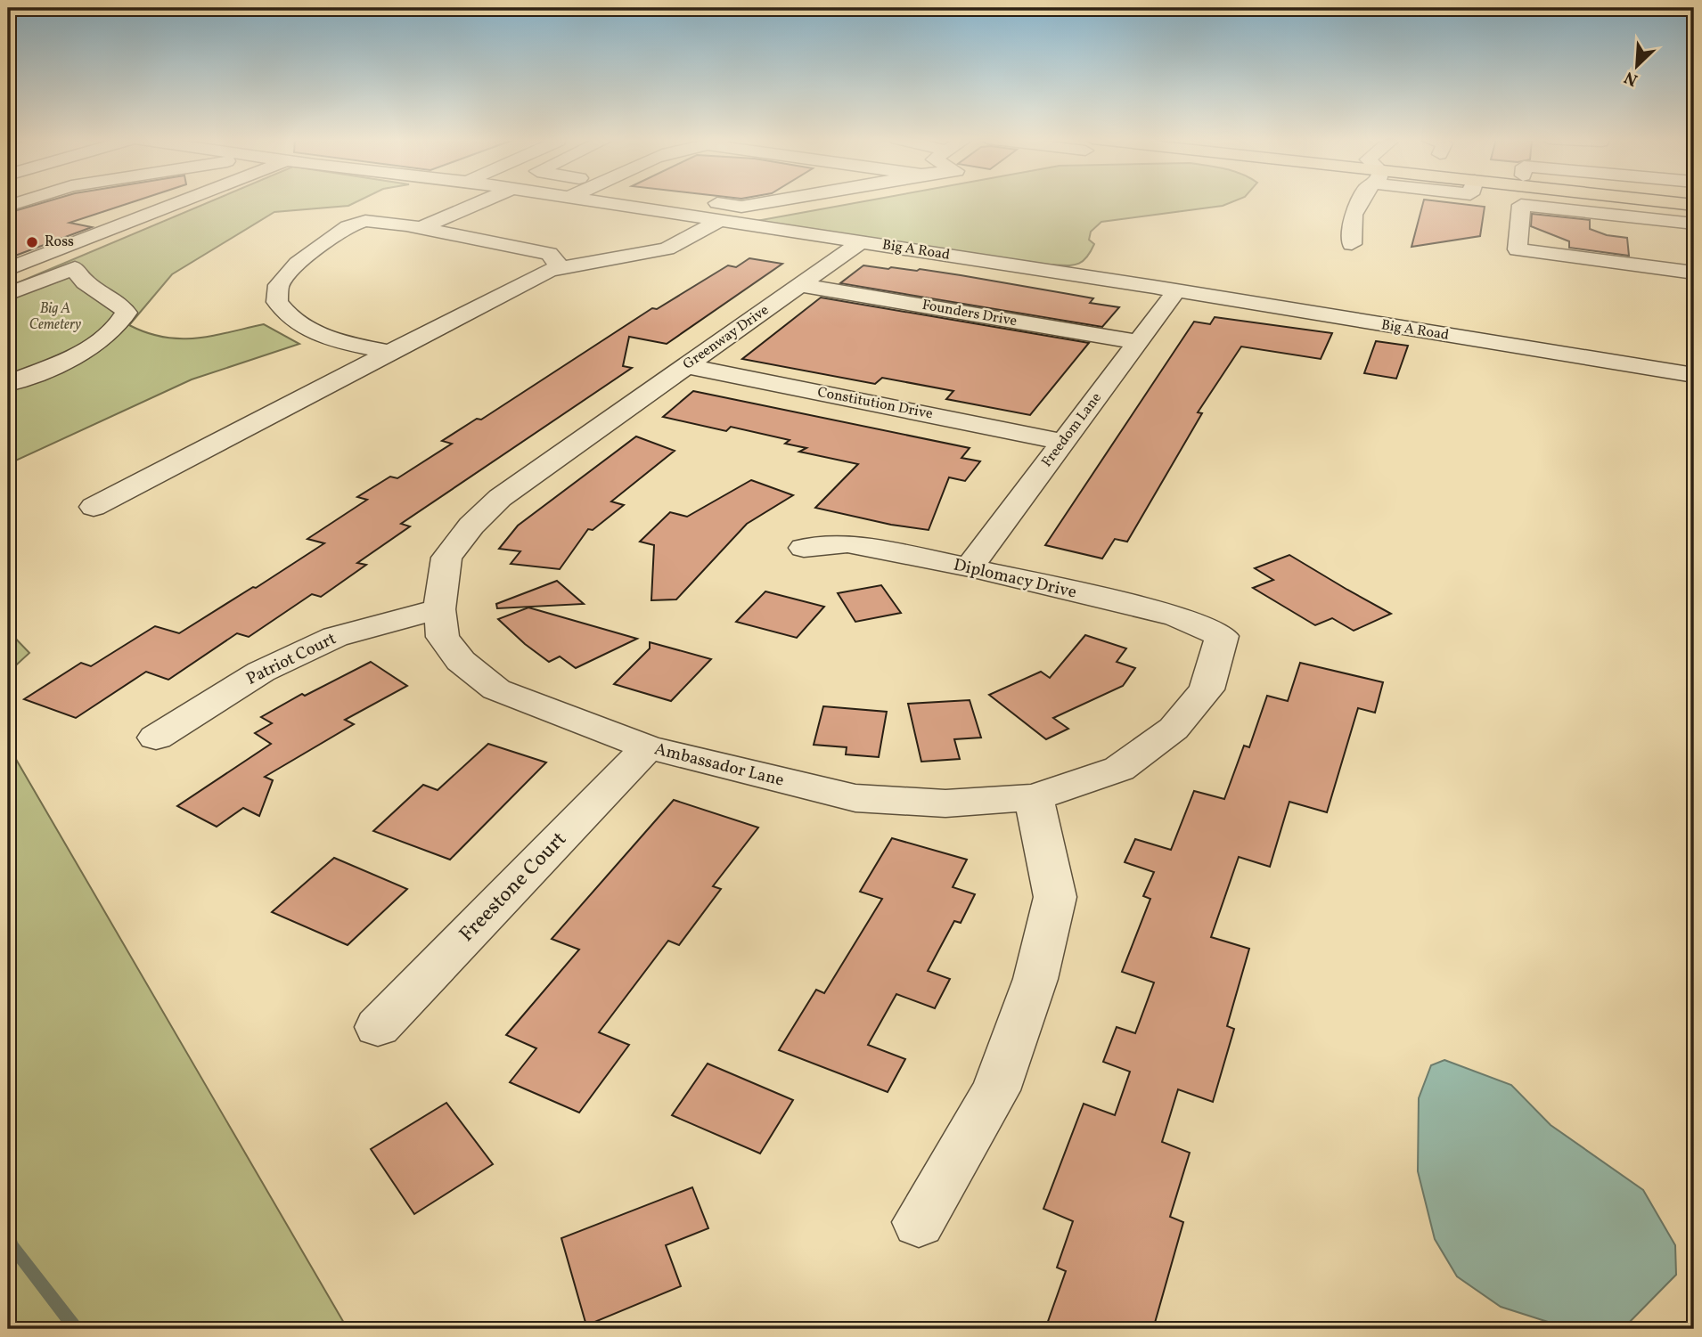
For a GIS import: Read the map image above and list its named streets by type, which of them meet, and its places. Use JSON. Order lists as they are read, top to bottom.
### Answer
{
  "streets": {
    "street": [
      "Big A Road",
      "Founders Drive",
      "Greenway Drive",
      "Constitution Drive",
      "Freedom Lane",
      "Diplomacy Drive",
      "Patriot Court",
      "Ambassador Lane",
      "Freestone Court"
    ]
  },
  "crossings": [
    ["Big A Road", "Greenway Drive"],
    ["Big A Road", "Freedom Lane"],
    ["Founders Drive", "Greenway Drive"],
    ["Founders Drive", "Freedom Lane"],
    ["Greenway Drive", "Constitution Drive"],
    ["Greenway Drive", "Ambassador Lane"],
    ["Constitution Drive", "Freedom Lane"],
    ["Freedom Lane", "Diplomacy Drive"],
    ["Diplomacy Drive", "Ambassador Lane"],
    ["Patriot Court", "Ambassador Lane"],
    ["Ambassador Lane", "Freestone Court"]
  ],
  "parks": ["Big A Cemetery"],
  "places": ["Ross"],
  "north": "bottom left"
}
